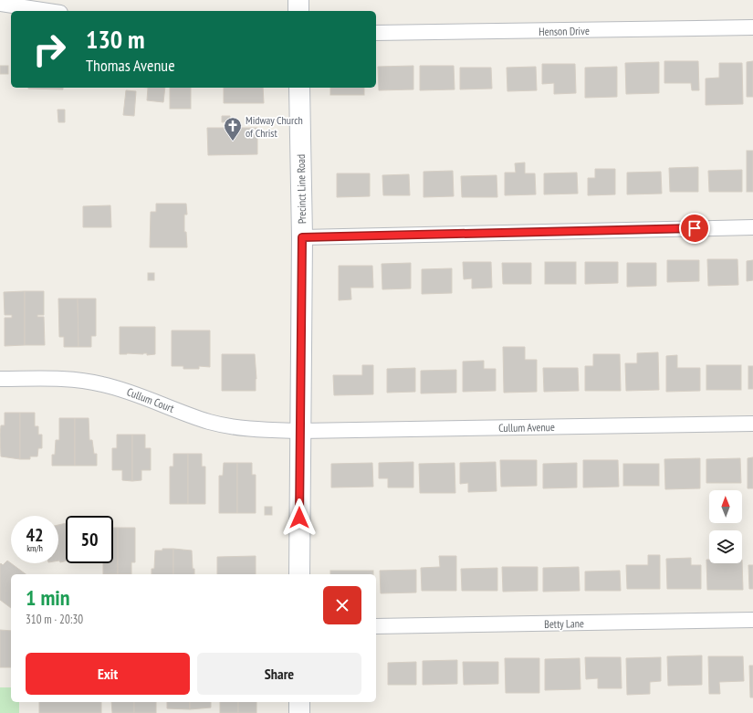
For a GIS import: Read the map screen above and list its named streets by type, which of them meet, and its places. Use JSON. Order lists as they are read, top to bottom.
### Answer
{
  "streets": {
    "main road": ["Precinct Line Road"],
    "street": [
      "Henson Drive",
      "Cullum Court",
      "Cullum Avenue",
      "Betty Lane"
    ]
  },
  "crossings": [
    ["Precinct Line Road", "Cullum Court"],
    ["Precinct Line Road", "Cullum Avenue"],
    ["Cullum Court", "Cullum Avenue"]
  ],
  "places": {
    "church": ["Midway Church of Christ"]
  },
  "north": "top",
  "page": {
    "turn": ["130 m", "Thomas Avenue"],
    "speed": "42 km/h",
    "limit": "50",
    "heading": ["1 min", "310 m · 20:30"],
    "buttons": ["Exit", "Share"]
  }
}
